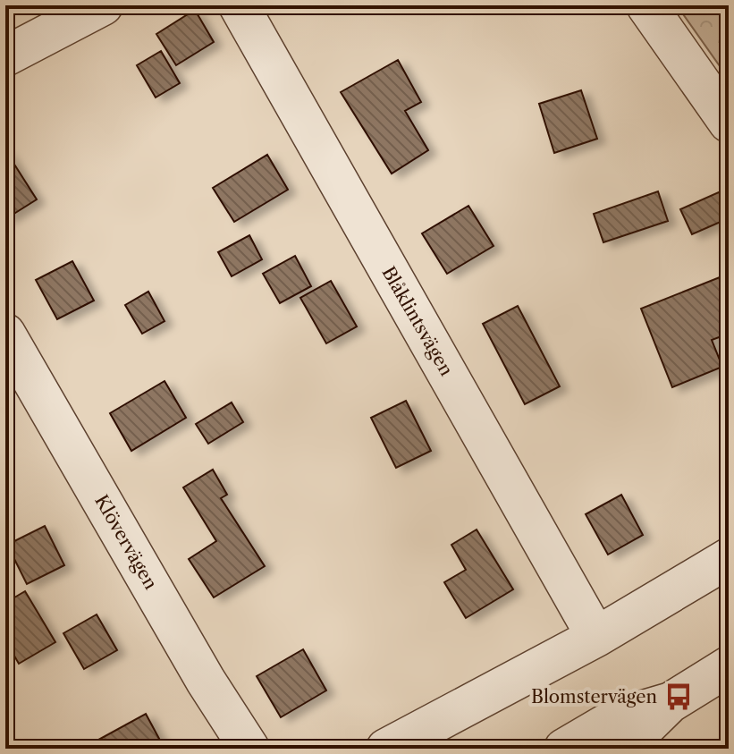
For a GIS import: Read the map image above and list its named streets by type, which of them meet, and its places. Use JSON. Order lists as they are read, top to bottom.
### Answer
{
  "streets": {
    "street": ["Blåklintsvägen", "Klövervägen"]
  },
  "places": {
    "bus stop": ["Blomstervägen"]
  }
}
